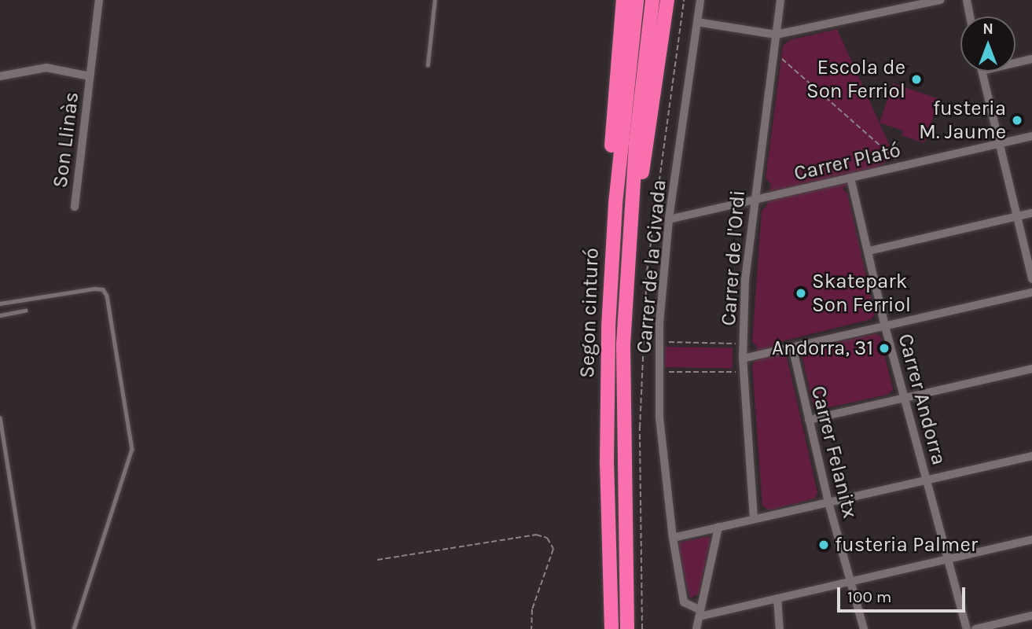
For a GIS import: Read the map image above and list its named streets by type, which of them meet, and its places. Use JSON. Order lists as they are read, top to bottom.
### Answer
{
  "streets": {
    "highway": ["Segon cinturó"],
    "street": [
      "Son Llinàs",
      "Carrer Plató",
      "Carrer de l'Ordi",
      "Carrer de la Civada",
      "Carrer Andorra",
      "Carrer Felanitx"
    ]
  },
  "crossings": [
    ["Carrer Plató", "Carrer de l'Ordi"],
    ["Carrer Plató", "Carrer de la Civada"],
    ["Carrer Plató", "Carrer Andorra"]
  ],
  "places": [
    "Escola de Son Ferriol",
    "fusteria M. Jaume",
    "Skatepark Son Ferriol",
    "Andorra, 31",
    "fusteria Palmer"
  ],
  "scale_bar": "100 m",
  "north": "top"
}
